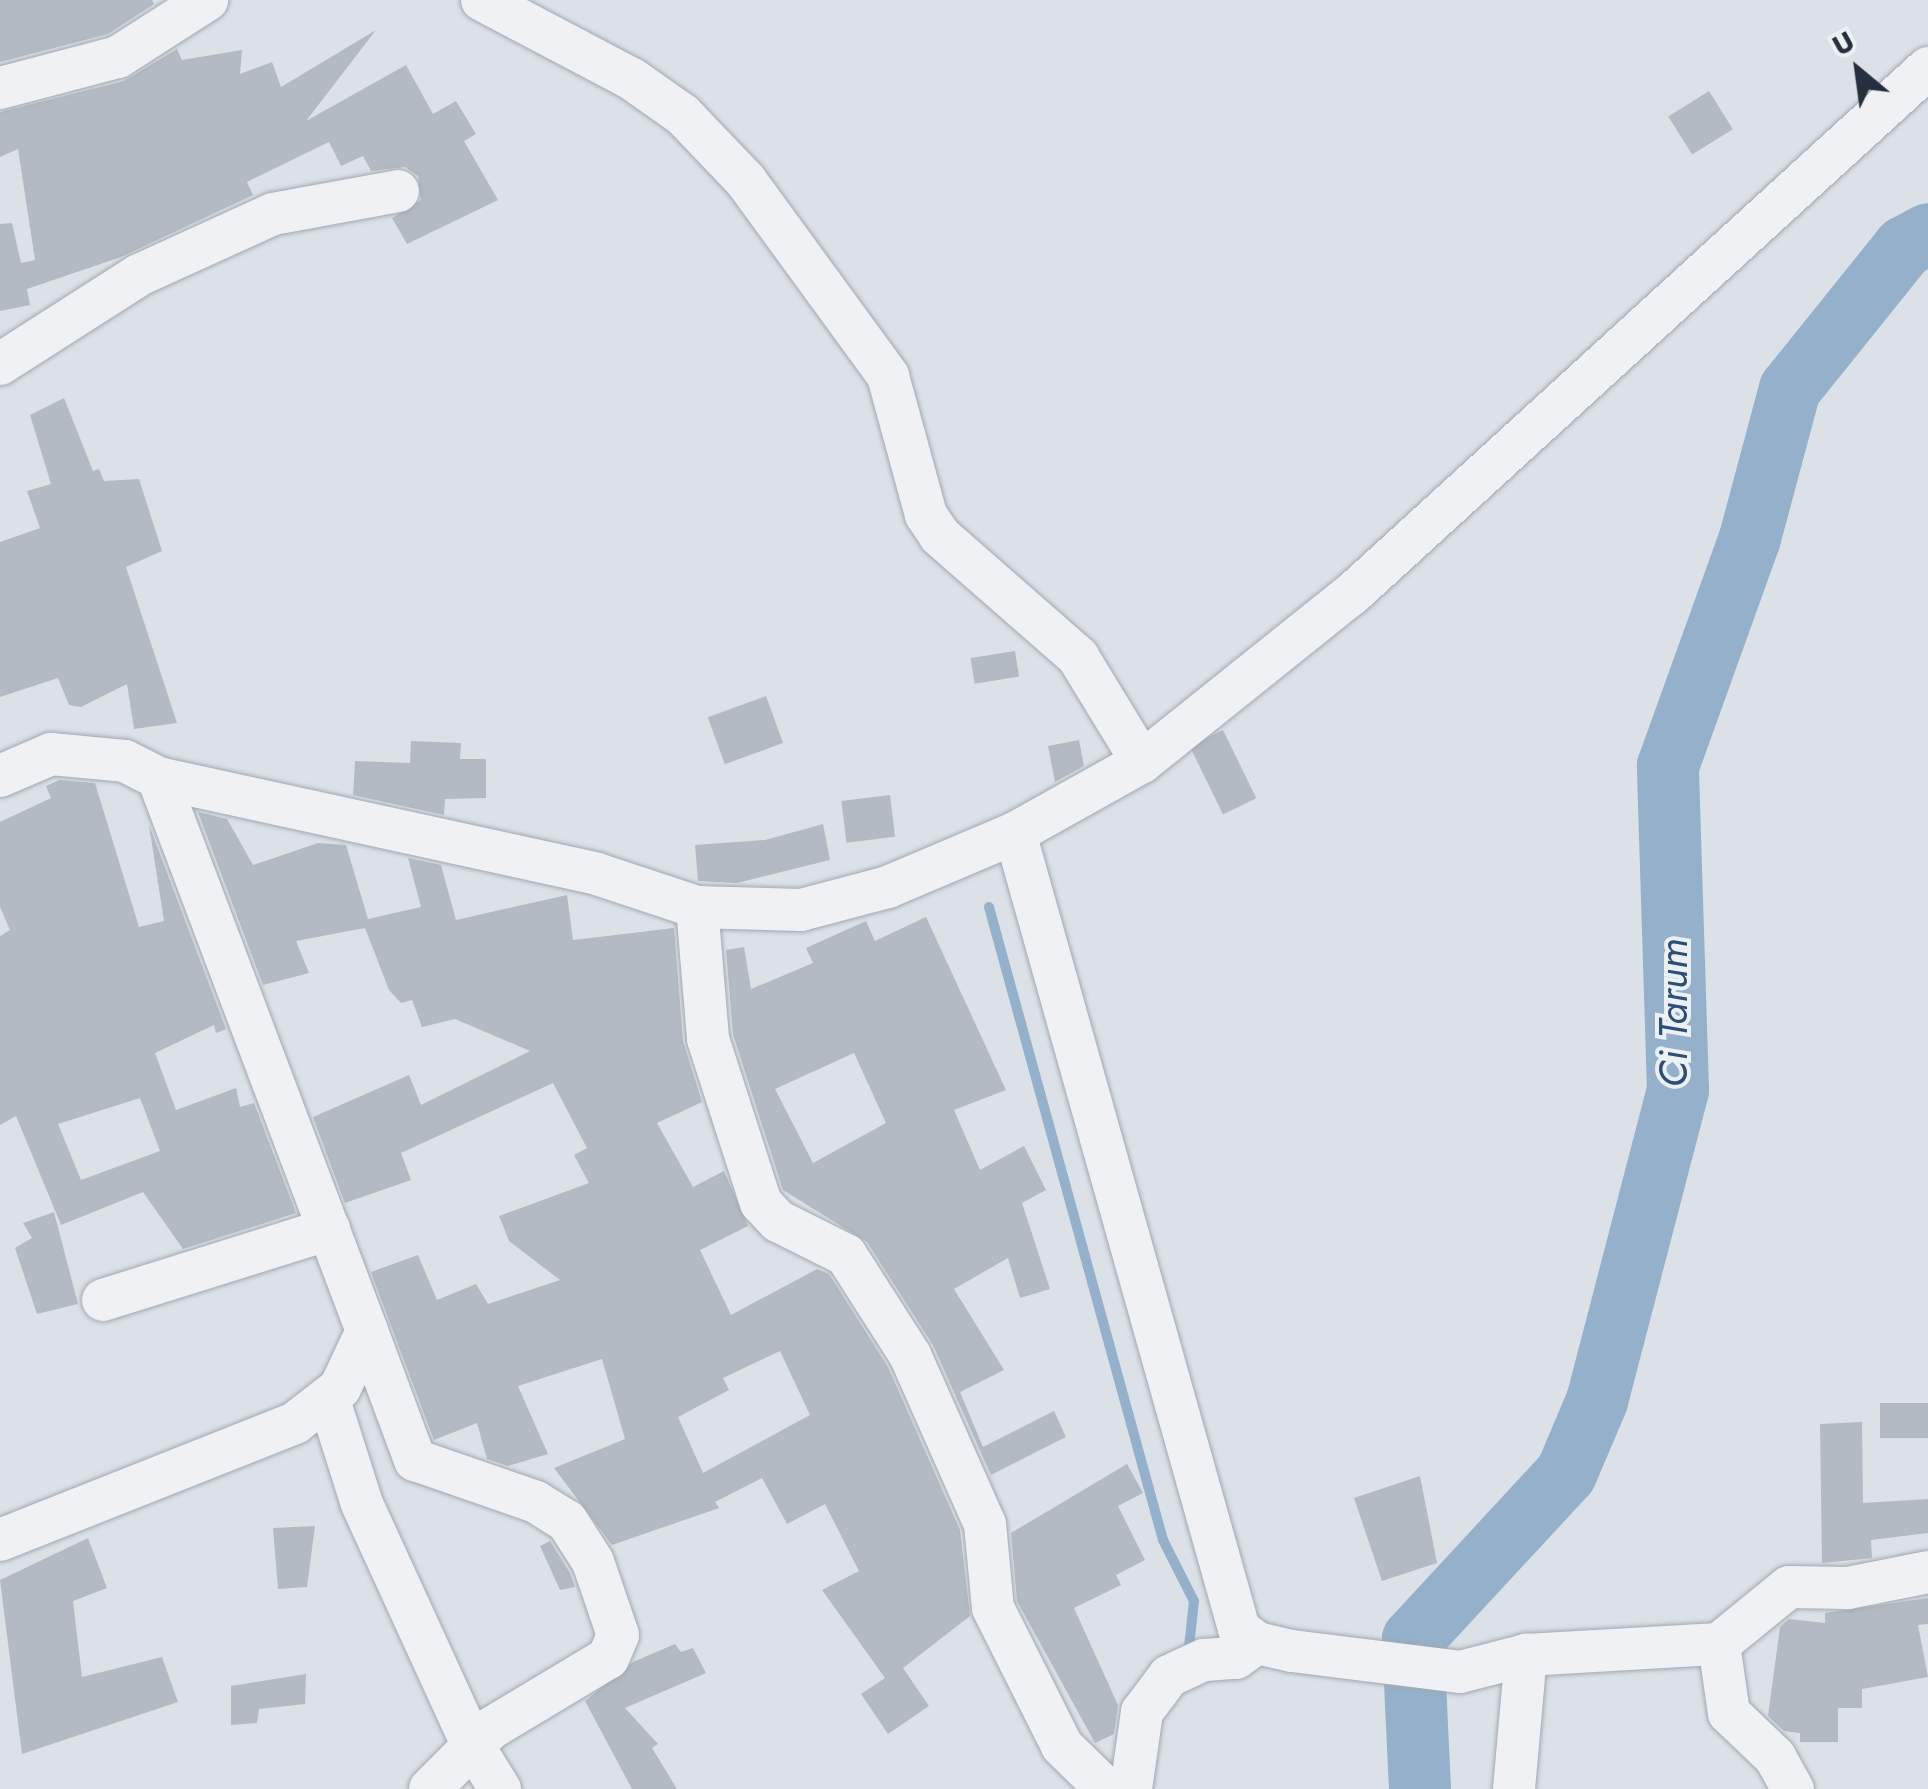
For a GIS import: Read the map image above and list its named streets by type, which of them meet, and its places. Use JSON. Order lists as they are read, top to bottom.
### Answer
{
  "water": ["Ci Tarum"],
  "north": "top left"
}
